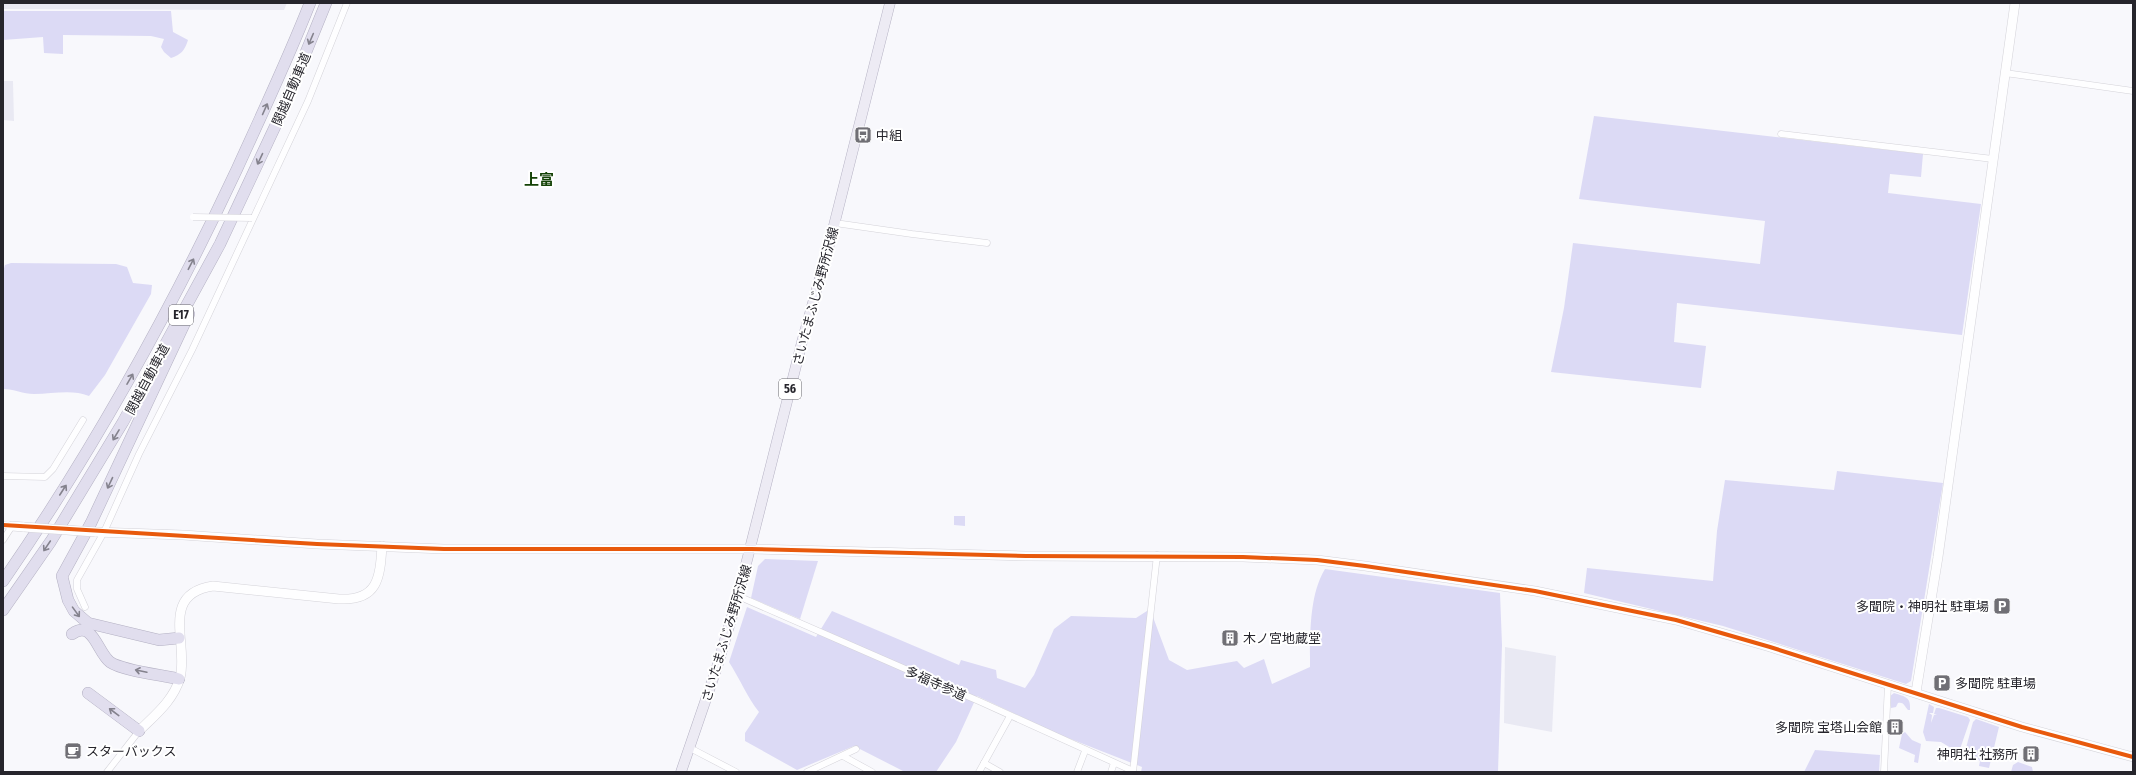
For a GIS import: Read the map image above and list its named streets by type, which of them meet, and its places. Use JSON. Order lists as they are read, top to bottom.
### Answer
{
  "streets": {
    "highway": ["関越自動車道", "E17"],
    "main road": ["さいたまふじみ野所沢線", "56"],
    "street": ["多福寺参道"]
  },
  "crossings": [
    ["さいたまふじみ野所沢線", "多福寺参道"]
  ],
  "districts": ["上富"],
  "places": {
    "bus stop": ["中組"],
    "parking": ["多聞院・神明社 駐車場", "多聞院 駐車場"],
    "building": ["木ノ宮地蔵堂", "多聞院 宝塔山会館", "神明社 社務所"],
    "cafe": ["スターバックス"]
  }
}
